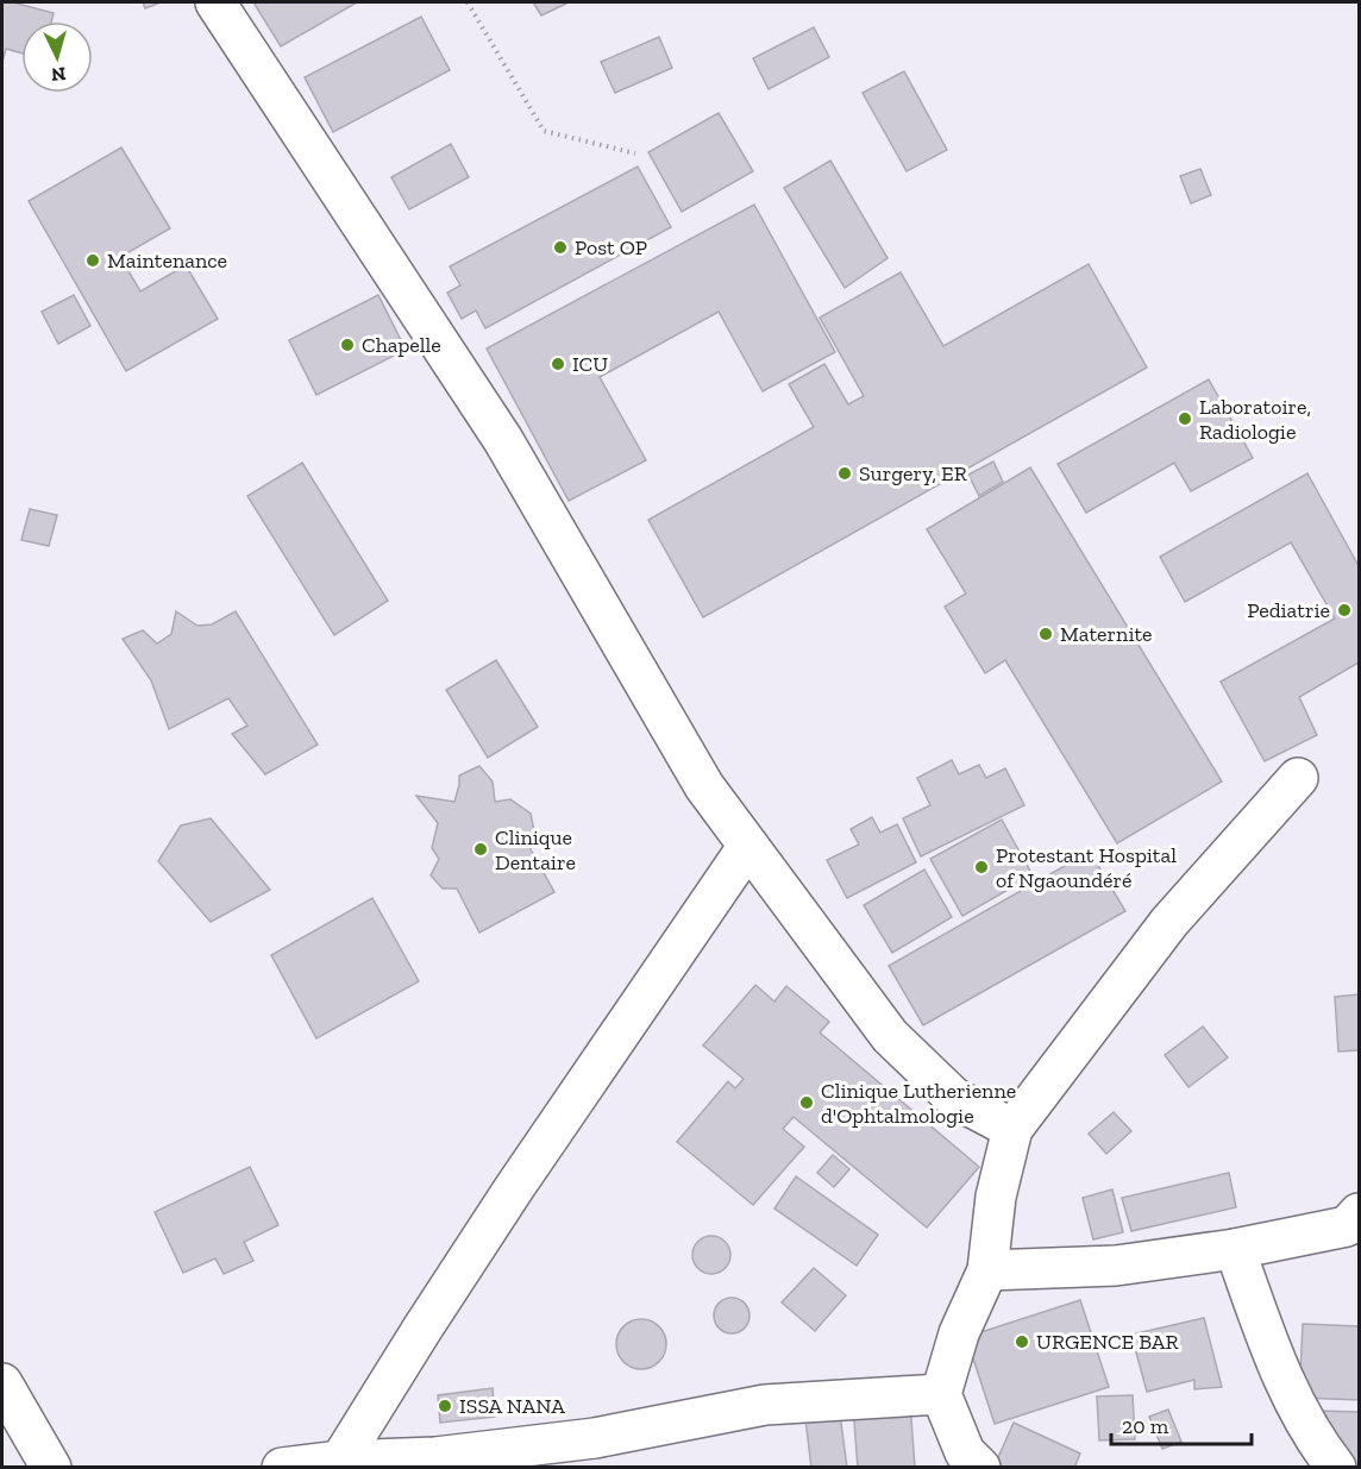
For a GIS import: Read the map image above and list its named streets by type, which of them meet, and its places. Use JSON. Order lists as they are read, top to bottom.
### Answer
{
  "places": [
    "Post OP",
    "Maintenance",
    "Chapelle",
    "ICU",
    "Laboratoire, Radiologie",
    "Surgery, ER",
    "Pediatrie",
    "Maternite",
    "Clinique Dentaire",
    "Protestant Hospital of Ngaoundéré",
    "Clinique Lutherienne d'Ophtalmologie",
    "URGENCE BAR",
    "ISSA NANA"
  ],
  "scale_bar": "20 m",
  "north": "bottom"
}
